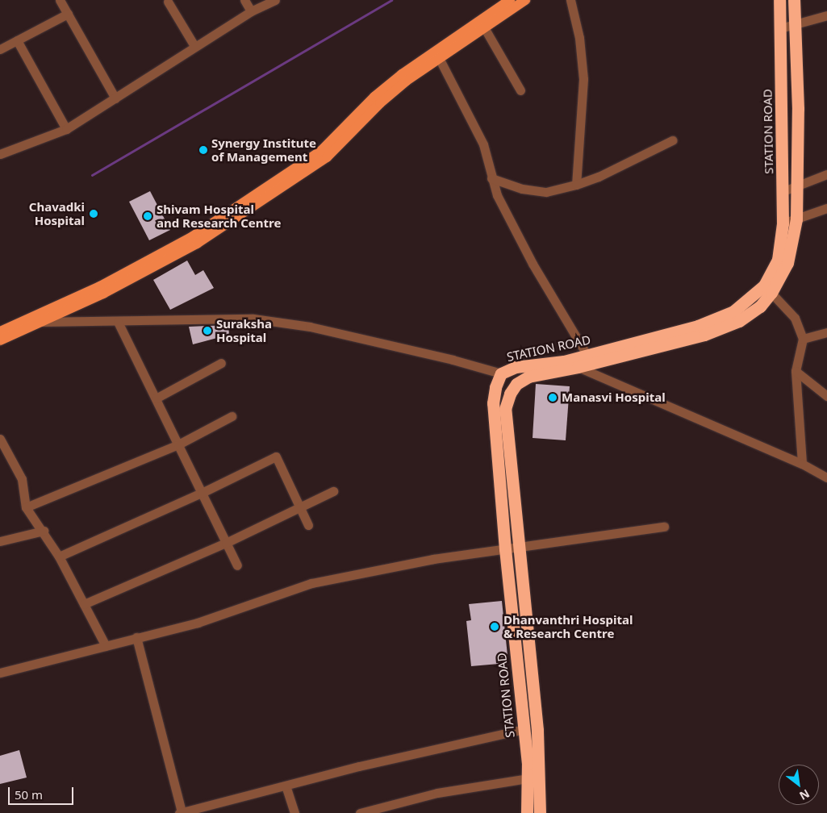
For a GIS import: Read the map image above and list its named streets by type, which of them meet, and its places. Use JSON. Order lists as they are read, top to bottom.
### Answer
{
  "streets": {
    "highway": ["STATION ROAD"]
  },
  "places": [
    "Synergy Institute of Management",
    "Chavadki Hospital",
    "Shivam Hospital and Research Centre",
    "Suraksha Hospital",
    "Manasvi Hospital",
    "Dhanvanthri Hospital & Research Centre"
  ],
  "scale_bar": "50 m",
  "north": "bottom right"
}
